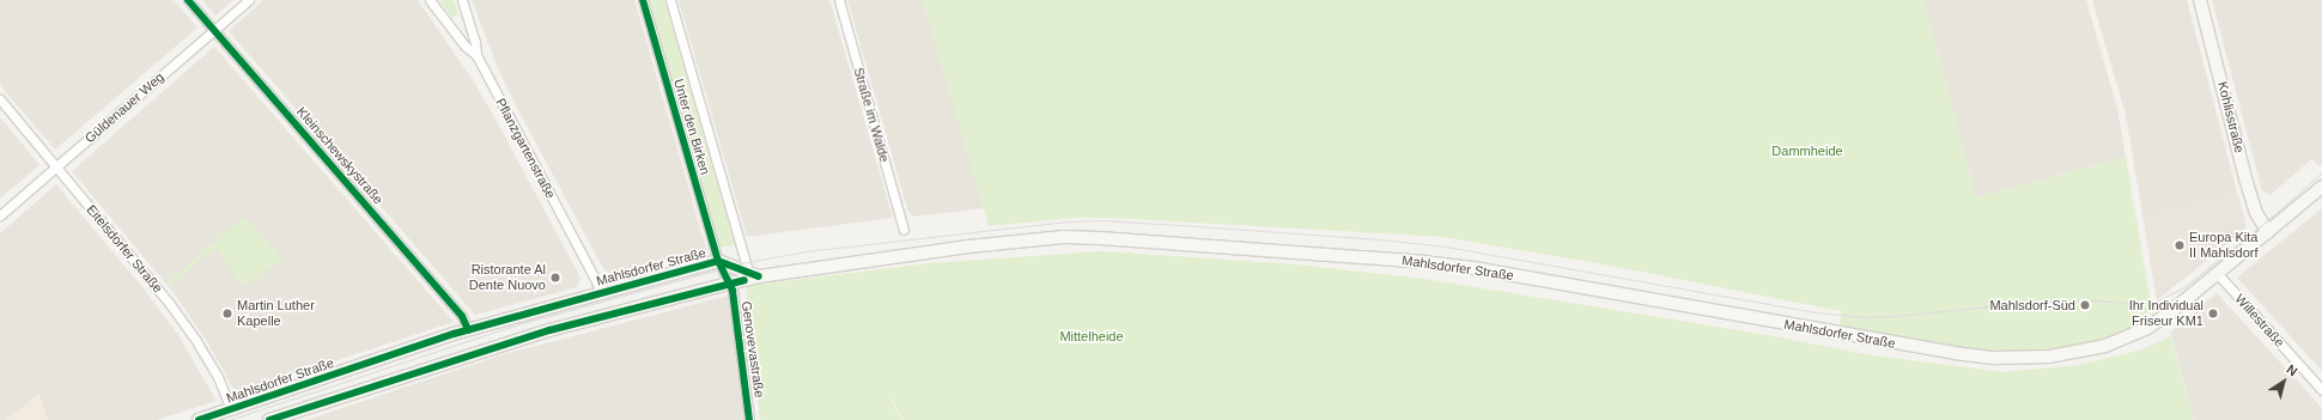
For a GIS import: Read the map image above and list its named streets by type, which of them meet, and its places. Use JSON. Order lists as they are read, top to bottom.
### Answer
{
  "streets": {
    "main road": ["Kohlisstraße", "Mahlsdorfer Straße"],
    "street": [
      "Güldenauer Weg",
      "Straße im Walde",
      "Unter den Birken",
      "Pflanzgartenstraße",
      "Kleinschewskystraße",
      "Eitelsdorfer Straße",
      "Willestraße",
      "Genovevastraße"
    ]
  },
  "crossings": [
    ["Güldenauer Weg", "Kleinschewskystraße"],
    ["Güldenauer Weg", "Eitelsdorfer Straße"],
    ["Kohlisstraße", "Mahlsdorfer Straße"],
    ["Unter den Birken", "Mahlsdorfer Straße"],
    ["Unter den Birken", "Genovevastraße"],
    ["Pflanzgartenstraße", "Mahlsdorfer Straße"],
    ["Kleinschewskystraße", "Mahlsdorfer Straße"],
    ["Eitelsdorfer Straße", "Mahlsdorfer Straße"],
    ["Mahlsdorfer Straße", "Willestraße"],
    ["Mahlsdorfer Straße", "Genovevastraße"]
  ],
  "parks": ["Dammheide", "Mittelheide"],
  "places": [
    "Europa Kita II Mahlsdorf",
    "Ristorante Al Dente Nuovo",
    "Mahlsdorf-Süd",
    "Martin Luther Kapelle",
    "Ihr Individual Friseur KM1"
  ],
  "north": "top right"
}
